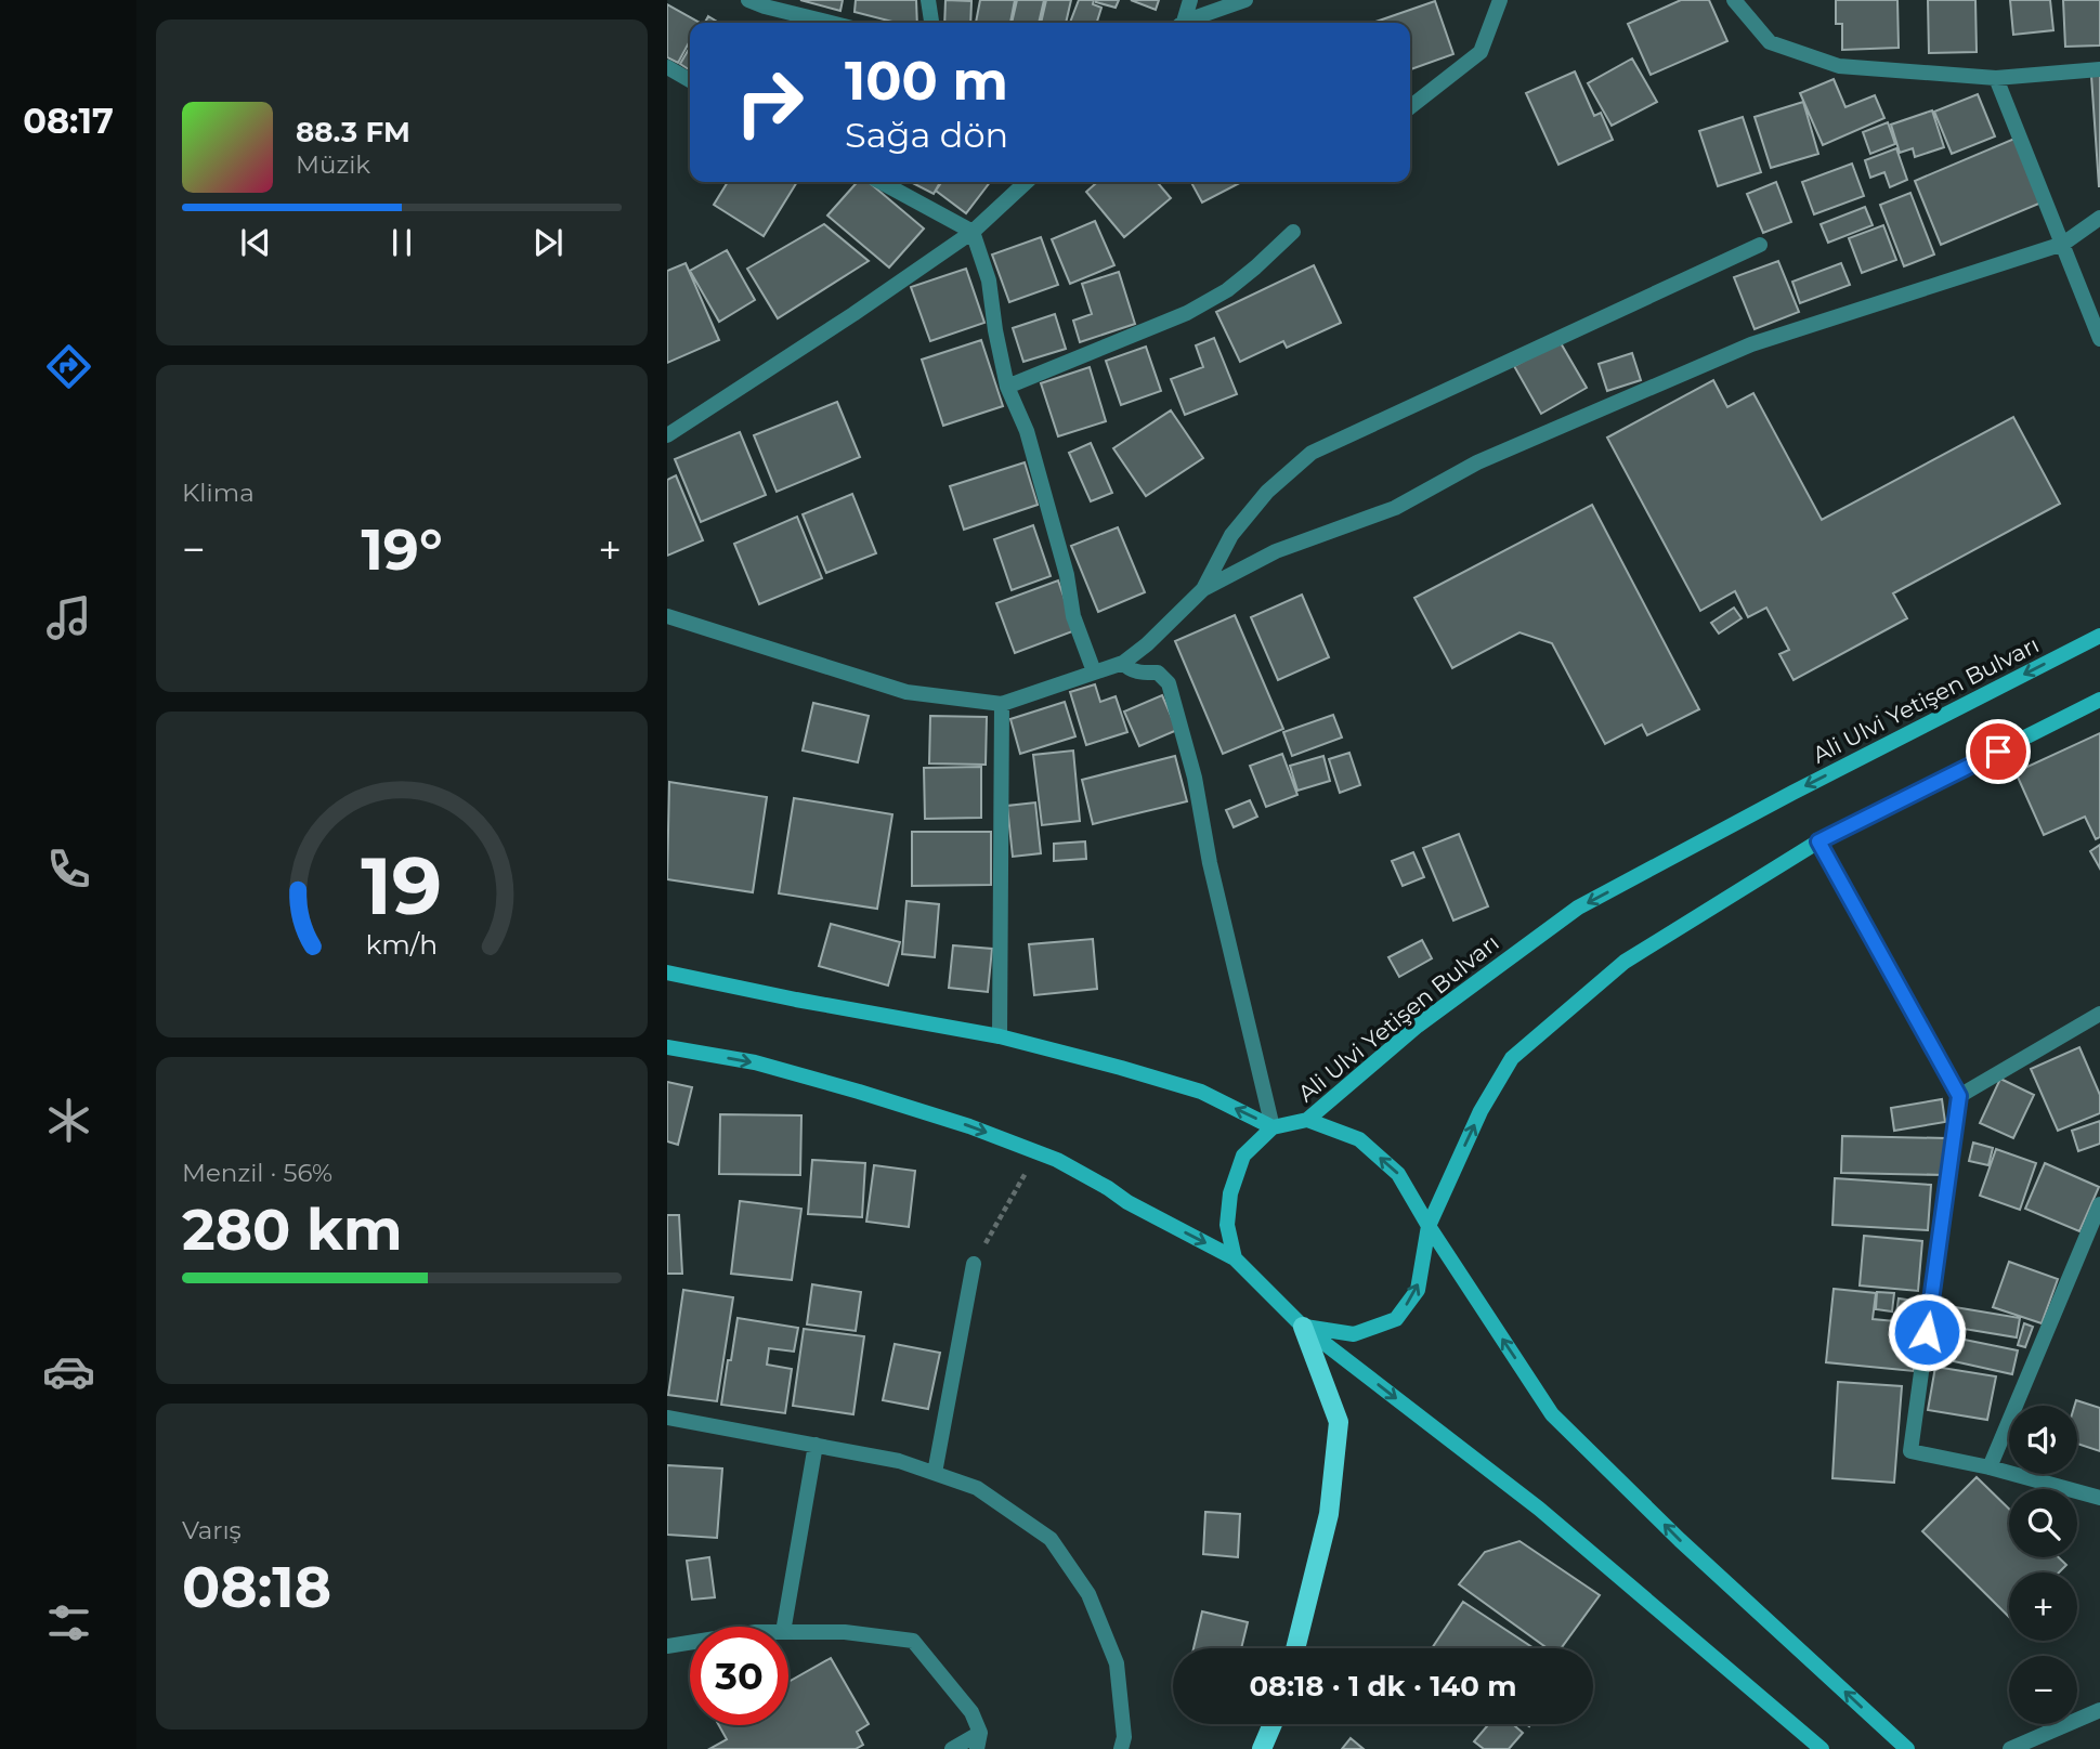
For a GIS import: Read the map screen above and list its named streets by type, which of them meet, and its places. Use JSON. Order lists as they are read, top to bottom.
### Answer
{
  "streets": {
    "main road": ["Ali Ulvi Yetişen Bulvarı"]
  },
  "page": {
    "tabs": "08:17",
    "turn": ["100 m", "Sağa dön"],
    "song": ["88.3 FM", "Müzik"],
    "tile": [
      "Klima",
      ["Menzil · 56%", "280 km"],
      ["Varış", "08:18"]
    ],
    "heat": ["−", "19°", "+"],
    "map_buttons": ["+", "−"],
    "limit": "30",
    "trip": "08:18 · 1 dk · 140 m",
    "gauge": ["19", "km/h"]
  }
}
